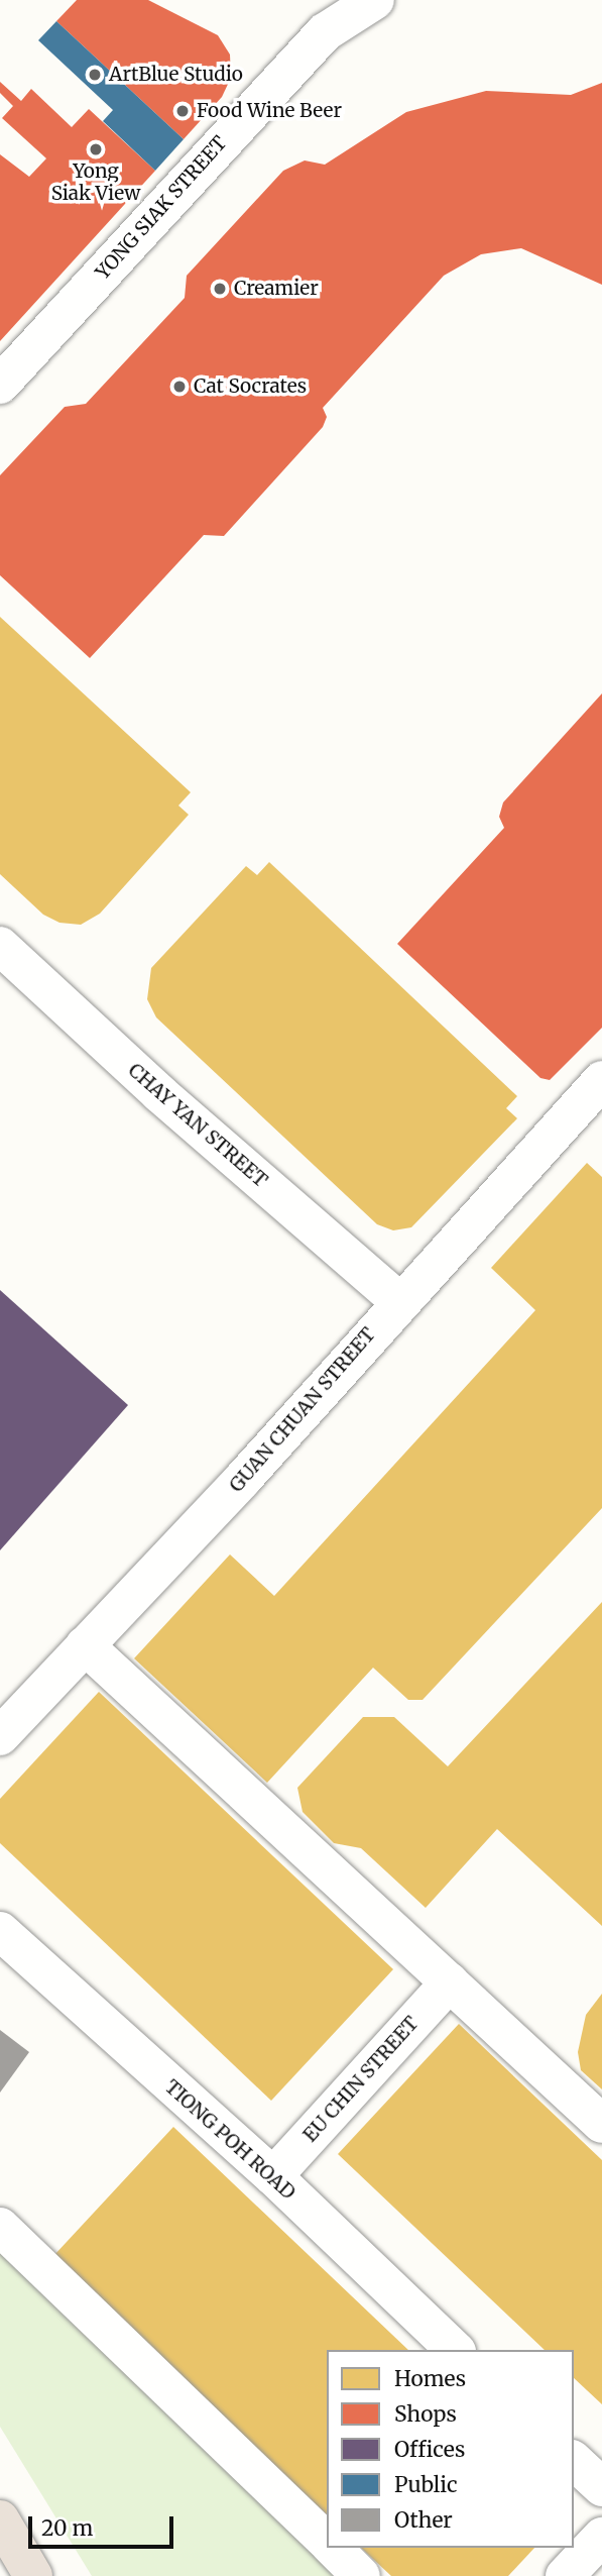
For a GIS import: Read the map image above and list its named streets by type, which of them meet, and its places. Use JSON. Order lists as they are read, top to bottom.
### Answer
{
  "streets": {
    "street": [
      "YONG SIAK STREET",
      "CHAY YAN STREET",
      "GUAN CHUAN STREET",
      "EU CHIN STREET",
      "TIONG POH ROAD"
    ]
  },
  "crossings": [
    ["CHAY YAN STREET", "GUAN CHUAN STREET"],
    ["EU CHIN STREET", "TIONG POH ROAD"]
  ],
  "places": [
    "ArtBlue Studio",
    "Food Wine Beer",
    "Yong Siak View",
    "Creamier",
    "Cat Socrates"
  ],
  "legend": [
    "Homes",
    "Shops",
    "Offices",
    "Public",
    "Other"
  ],
  "scale_bar": "20 m"
}
